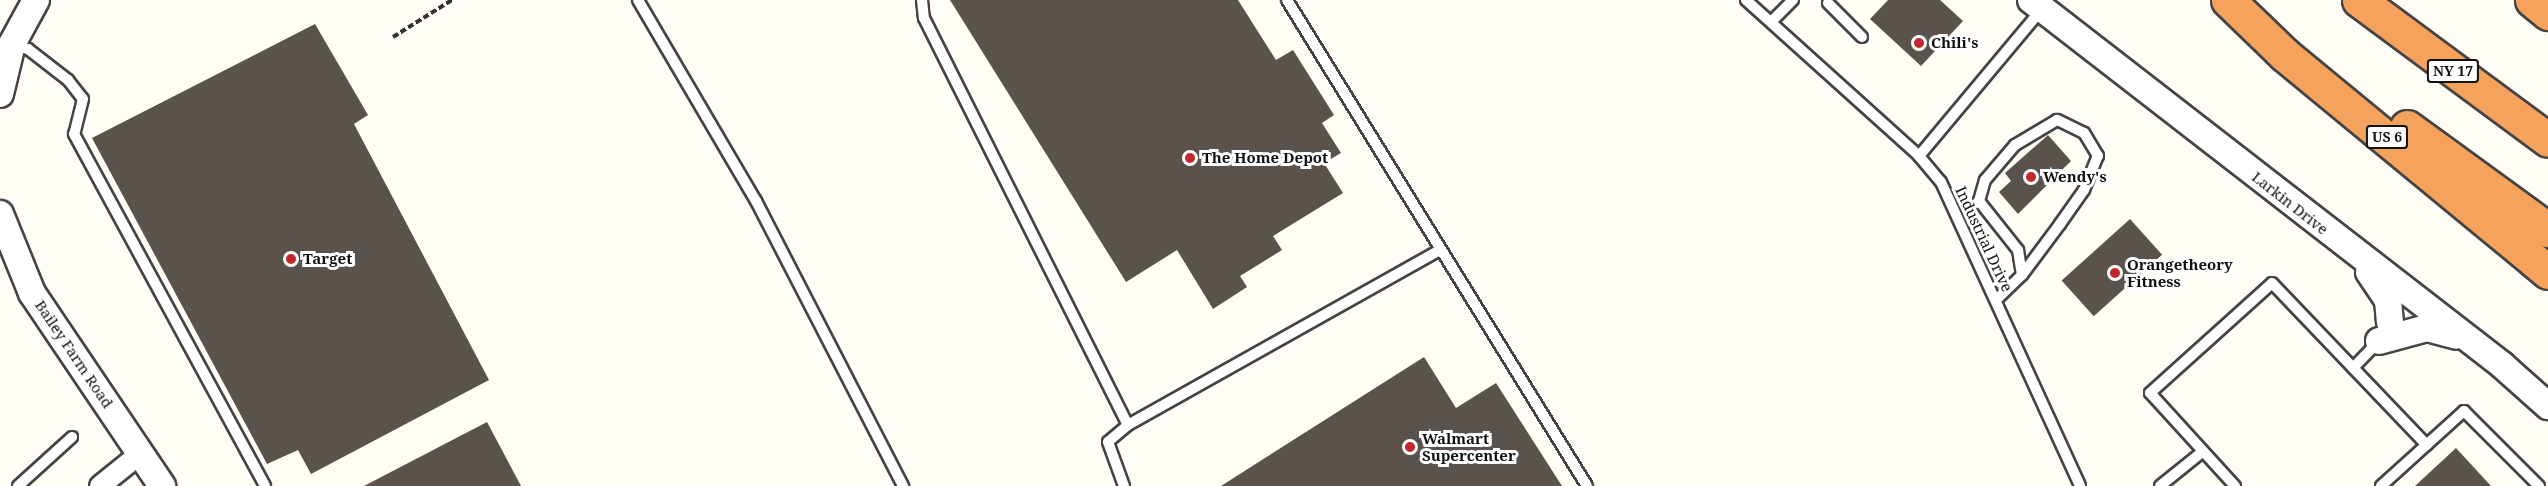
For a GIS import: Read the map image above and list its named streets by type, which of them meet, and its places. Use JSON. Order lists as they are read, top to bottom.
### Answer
{
  "streets": {
    "highway": ["NY 17", "US 6"],
    "street": ["Larkin Drive", "Bailey Farm Road"],
    "lane": ["Industrial Drive"]
  },
  "places": [
    "Chili's",
    "The Home Depot",
    "Wendy's",
    "Target",
    "Orangetheory Fitness",
    "Walmart Supercenter"
  ]
}
